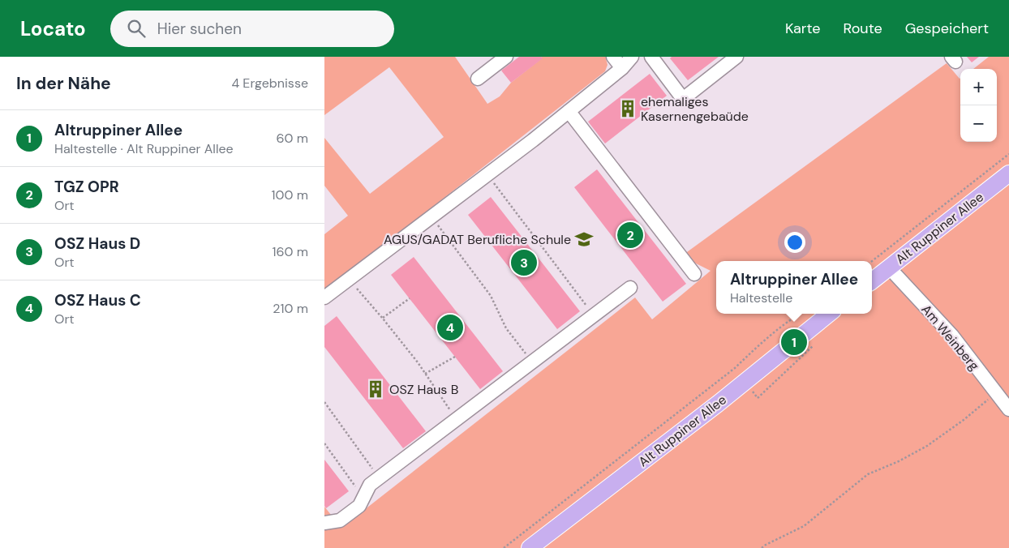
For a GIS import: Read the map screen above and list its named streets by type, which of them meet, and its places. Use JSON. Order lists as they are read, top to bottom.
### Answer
{
  "streets": {
    "main road": ["Alt Ruppiner Allee"],
    "lane": ["Am Weinberg"]
  },
  "crossings": [
    ["Alt Ruppiner Allee", "Am Weinberg"]
  ],
  "places": {
    "building": ["ehemaliges Kasernengebaüde", "OSZ Haus B"],
    "school or university": ["AGUS/GADAT Berufliche Schule"]
  },
  "page": {
    "header": "Locato",
    "search": "Hier suchen",
    "nav": ["Karte", "Route", "Gespeichert"],
    "heading": ["In der Nähe", "4 Ergebnisse"],
    "map_buttons": ["+", "−"],
    "list": [
      {
        "mark": "1",
        "name": "Altruppiner Allee",
        "note": "Haltestelle · Alt Ruppiner Allee",
        "value": "60 m"
      },
      {
        "mark": "2",
        "name": "TGZ OPR",
        "note": "Ort",
        "value": "100 m"
      },
      {
        "mark": "3",
        "name": "OSZ Haus D",
        "note": "Ort",
        "value": "160 m"
      },
      {
        "mark": "4",
        "name": "OSZ Haus C",
        "note": "Ort",
        "value": "210 m"
      }
    ],
    "pins": [
      "2",
      "3",
      "4",
      "1"
    ],
    "popup": ["Altruppiner Allee", "Haltestelle"]
  }
}
